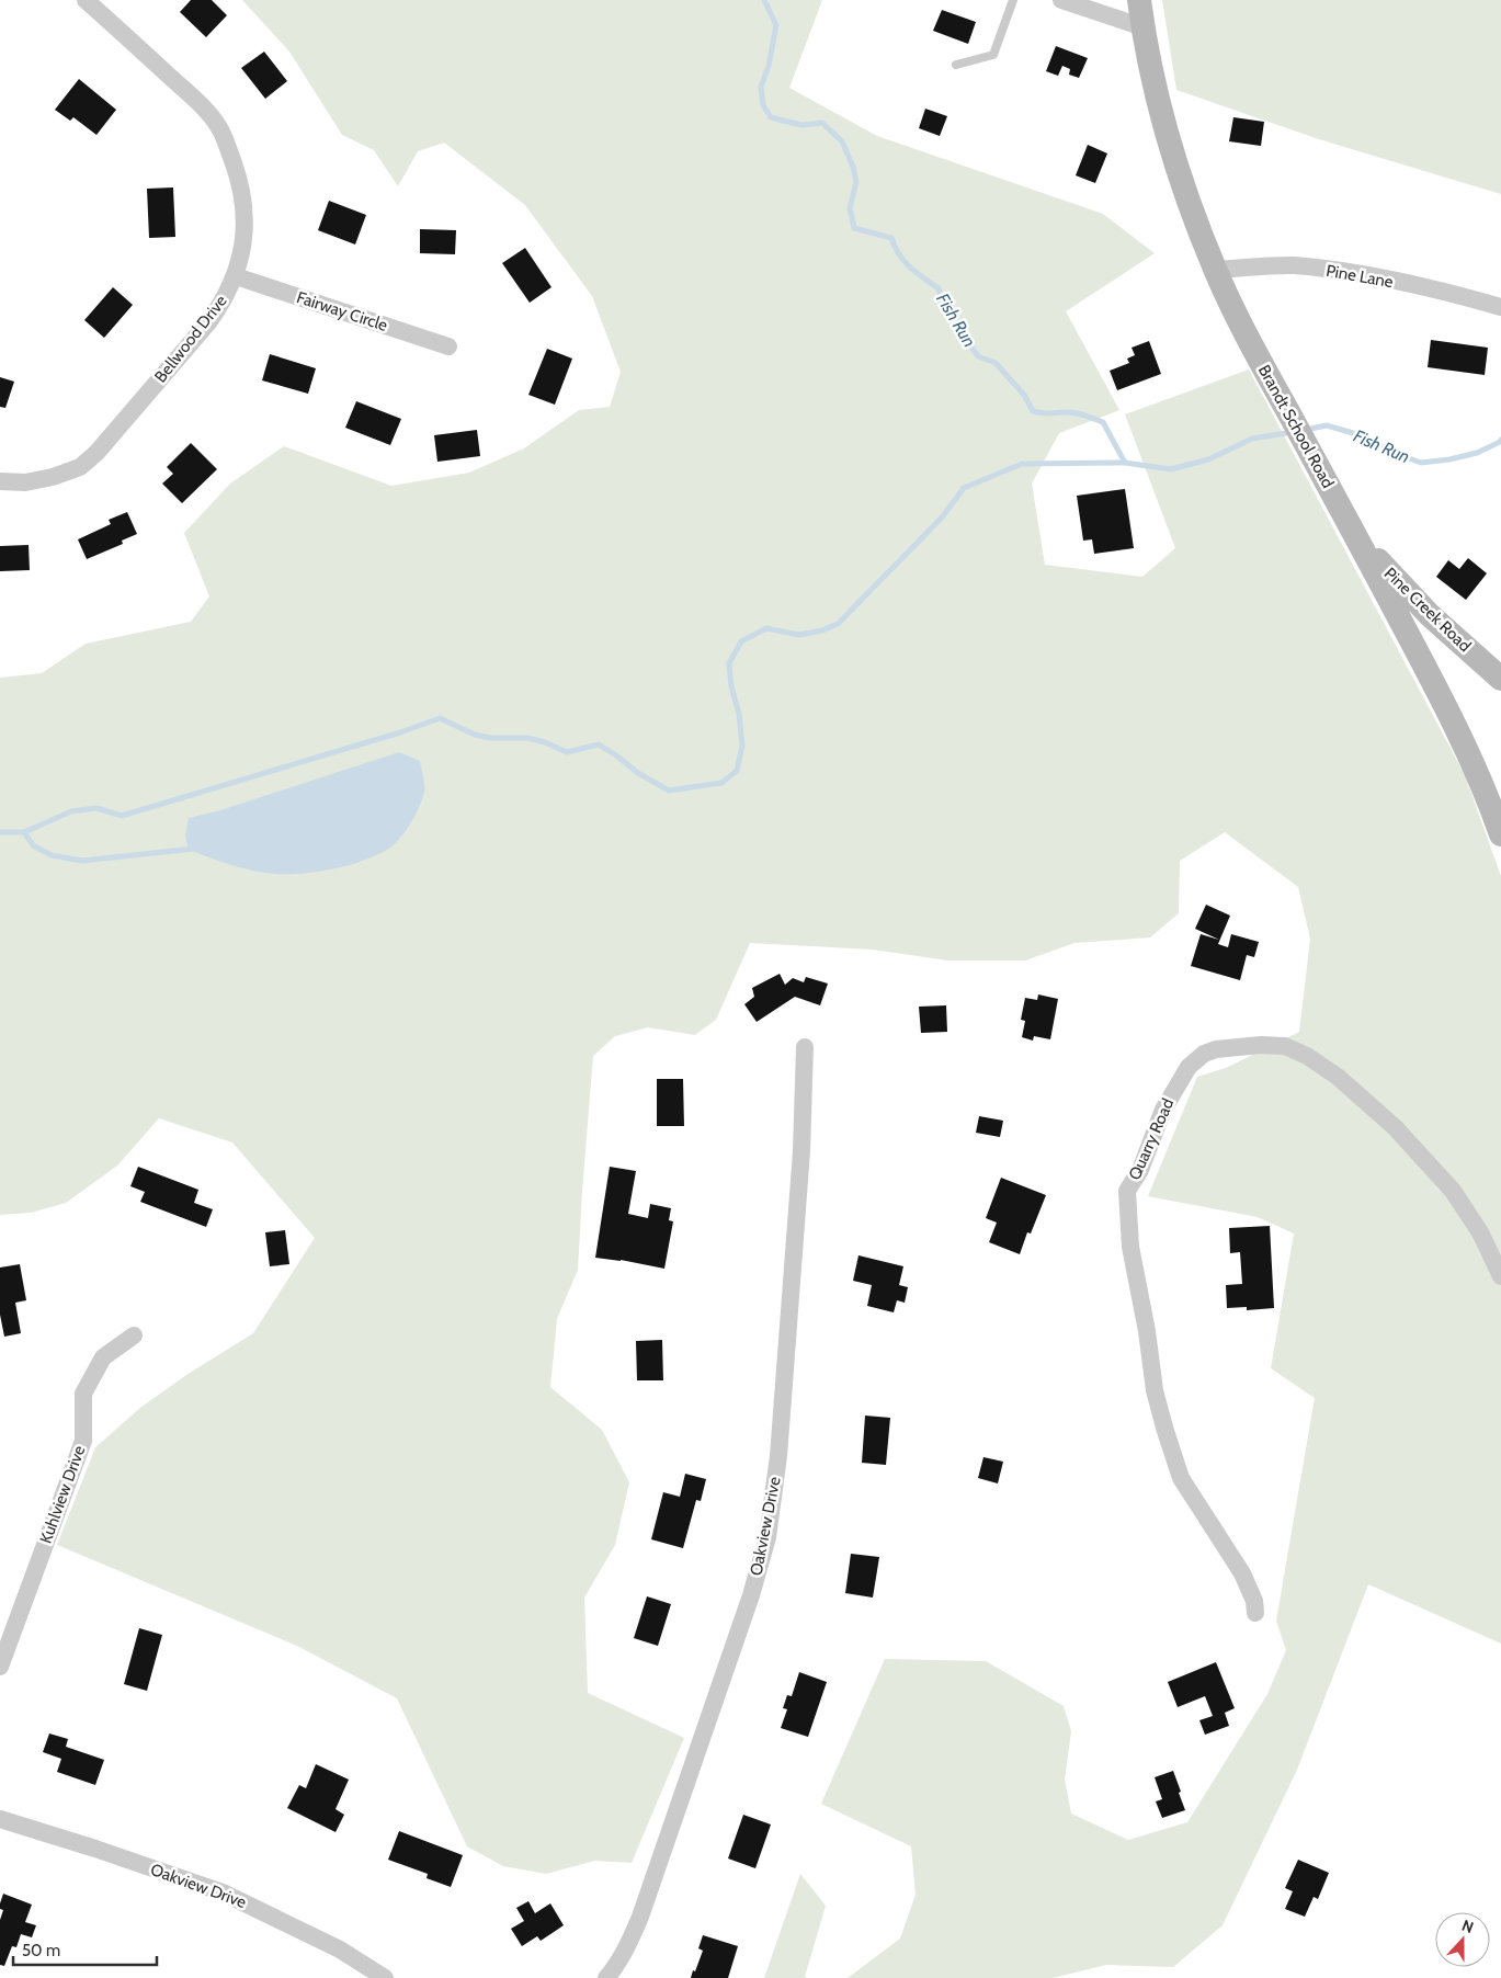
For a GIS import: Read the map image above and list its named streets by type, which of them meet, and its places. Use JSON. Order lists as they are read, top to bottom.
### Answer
{
  "streets": {
    "street": [
      "Pine Lane",
      "Fairway Circle",
      "Bellwood Drive",
      "Brandt School Road",
      "Pine Creek Road",
      "Quarry Road",
      "Kuhlview Drive",
      "Oakview Drive"
    ]
  },
  "crossings": [
    ["Pine Lane", "Brandt School Road"],
    ["Fairway Circle", "Bellwood Drive"],
    ["Brandt School Road", "Pine Creek Road"]
  ],
  "water": ["Fish Run"],
  "scale_bar": "50 m",
  "north": "top"
}
